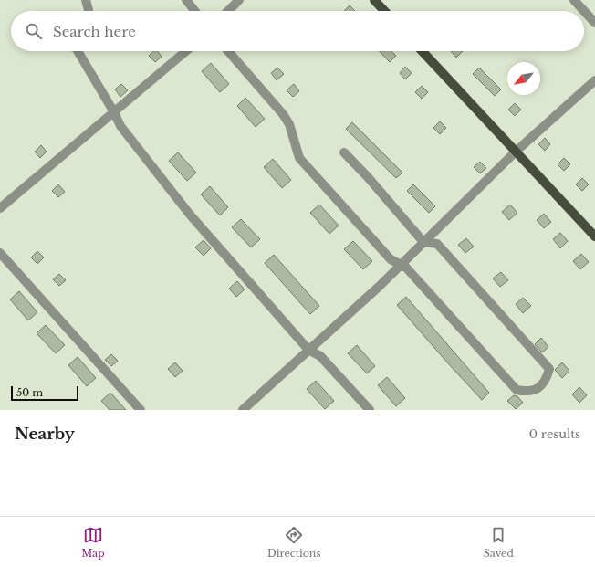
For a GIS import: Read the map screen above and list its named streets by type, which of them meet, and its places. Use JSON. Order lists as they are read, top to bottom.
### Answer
{
  "scale_bar": "50 m",
  "north": "bottom left",
  "page": {
    "search": "Search here",
    "scale": "50 m",
    "heading": ["Nearby", "0 results"],
    "nav": ["Map", "Directions", "Saved"]
  }
}
